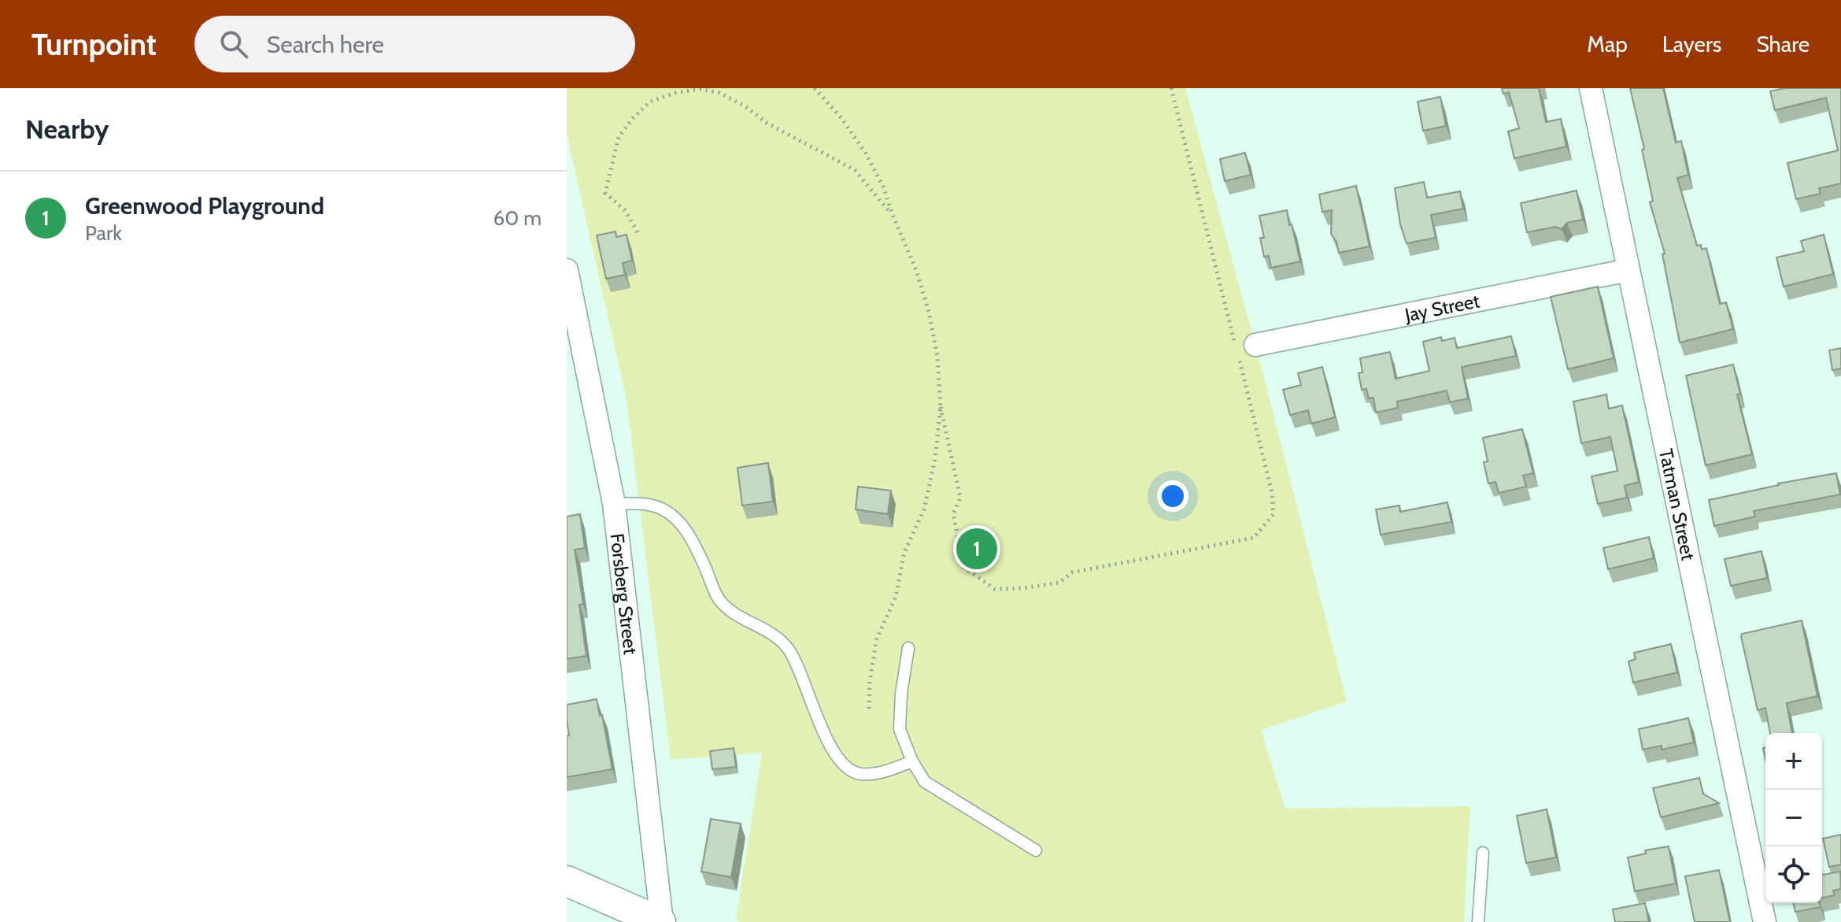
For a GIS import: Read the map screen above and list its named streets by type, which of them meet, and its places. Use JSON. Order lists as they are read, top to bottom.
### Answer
{
  "streets": {
    "street": ["Jay Street", "Tatman Street", "Forsberg Street"]
  },
  "crossings": [
    ["Jay Street", "Tatman Street"]
  ],
  "page": {
    "header": "Turnpoint",
    "search": "Search here",
    "nav": ["Map", "Layers", "Share"],
    "heading": "Nearby",
    "list": [
      {
        "mark": "1",
        "name": "Greenwood Playground",
        "note": "Park",
        "value": "60 m"
      }
    ],
    "pins": "1",
    "map_buttons": ["+", "−"]
  }
}
